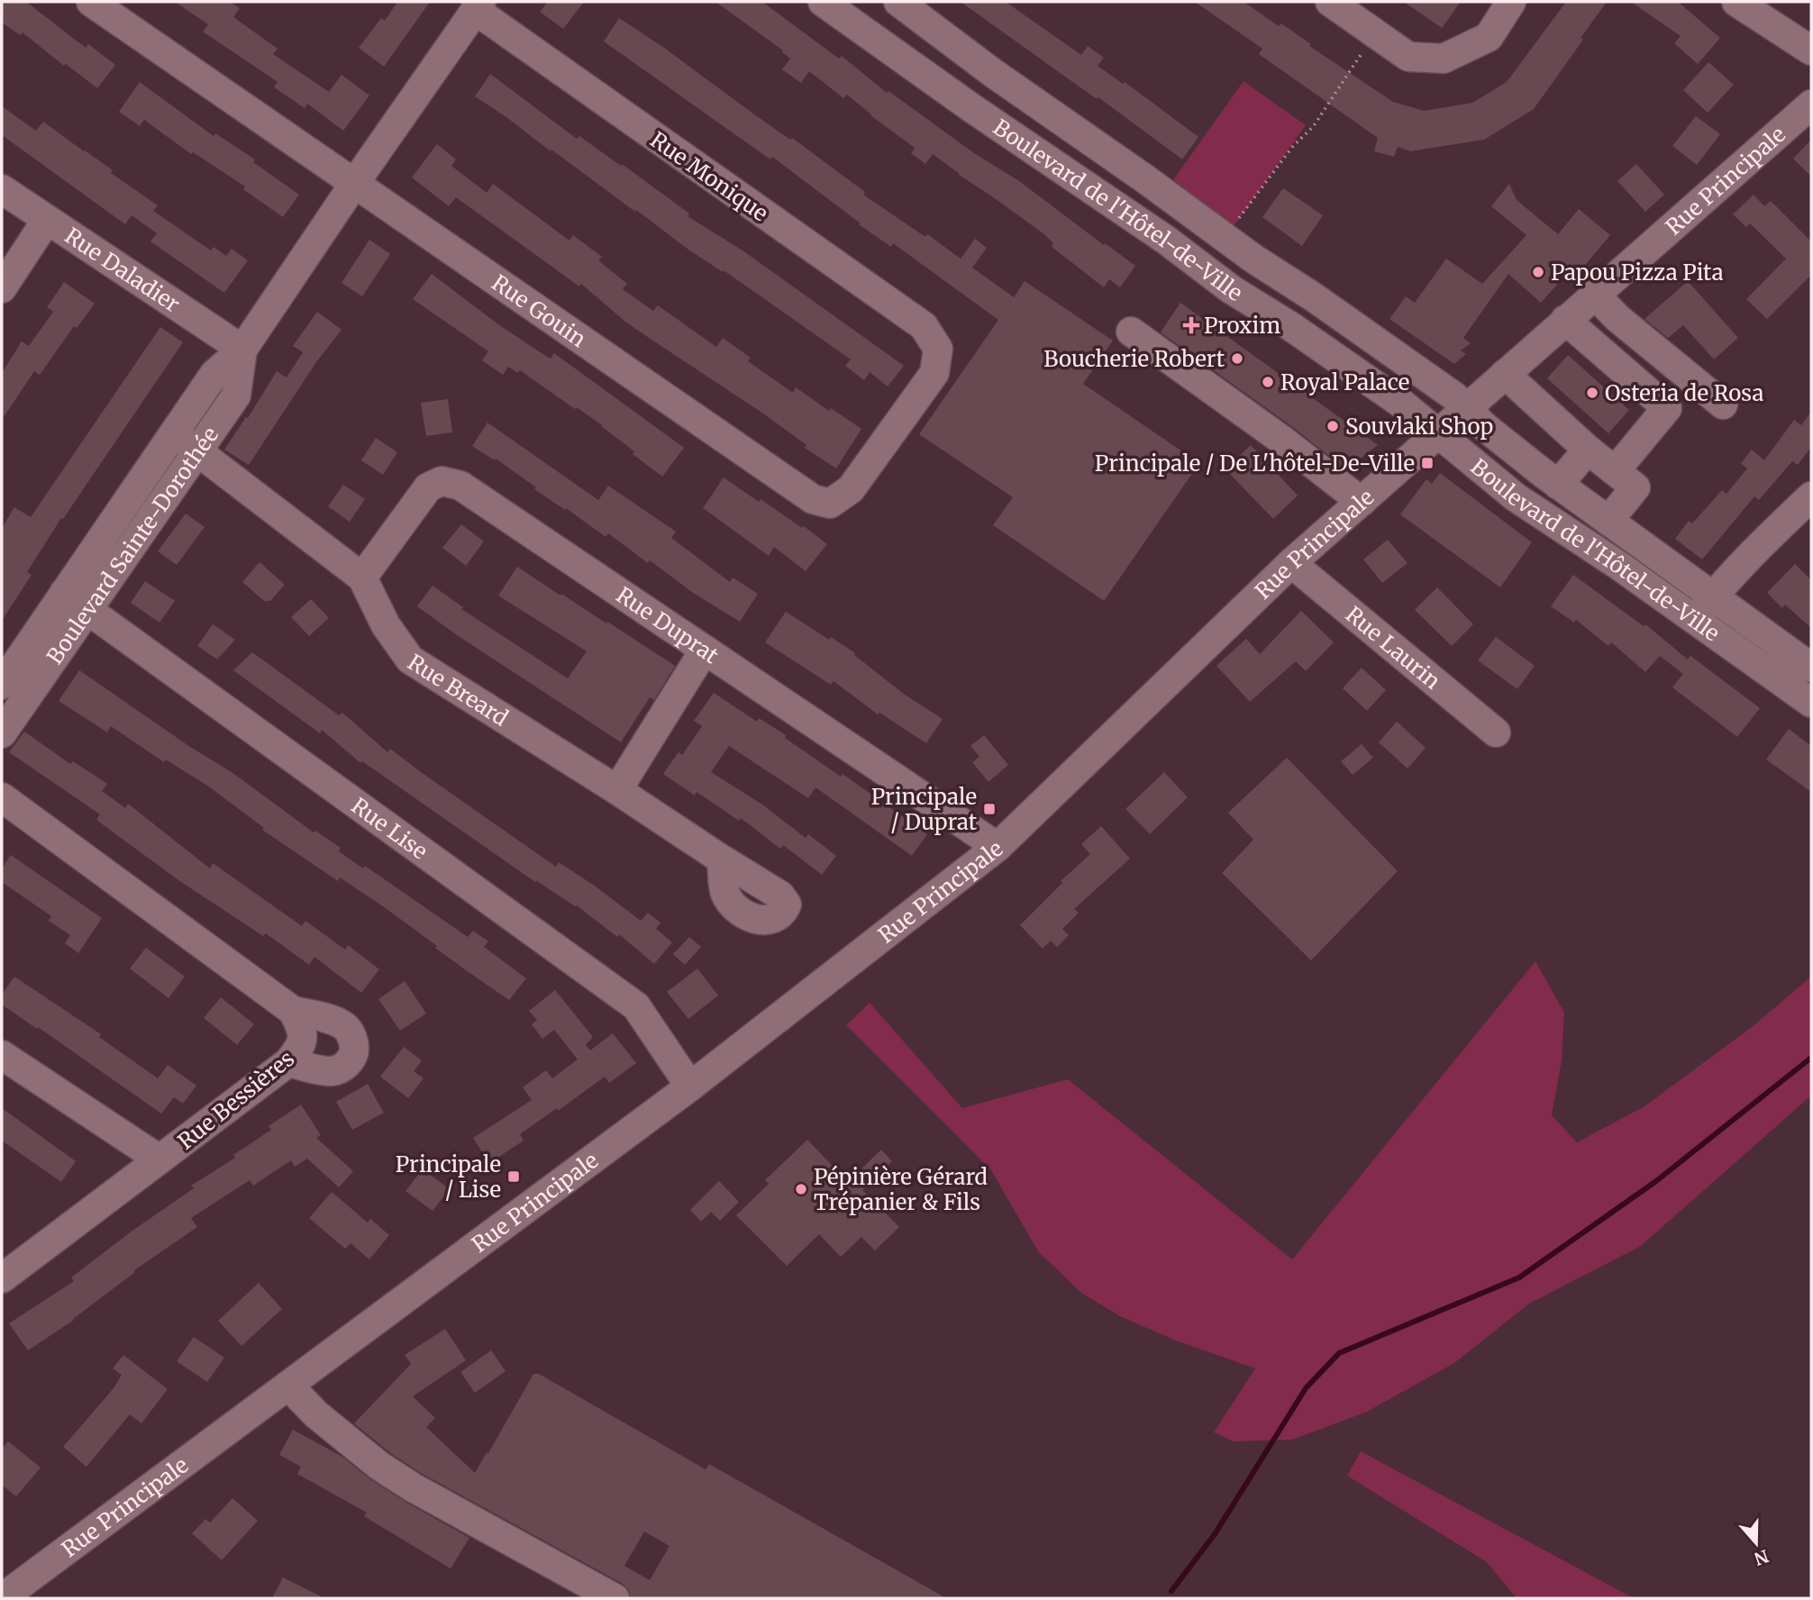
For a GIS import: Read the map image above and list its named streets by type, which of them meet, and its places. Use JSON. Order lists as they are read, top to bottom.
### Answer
{
  "streets": {
    "street": [
      "Rue Monique",
      "Rue Principale",
      "Boulevard de l'Hôtel-de-Ville",
      "Rue Daladier",
      "Rue Gouin",
      "Boulevard Sainte-Dorothée",
      "Rue Duprat",
      "Rue Laurin",
      "Rue Breard",
      "Rue Lise",
      "Rue Bessières"
    ]
  },
  "crossings": [
    ["Rue Monique", "Rue Gouin"],
    ["Rue Monique", "Boulevard Sainte-Dorothée"],
    ["Rue Principale", "Boulevard de l'Hôtel-de-Ville"],
    ["Rue Principale", "Rue Duprat"],
    ["Rue Principale", "Rue Laurin"],
    ["Rue Principale", "Rue Lise"],
    ["Rue Daladier", "Boulevard Sainte-Dorothée"],
    ["Rue Gouin", "Boulevard Sainte-Dorothée"],
    ["Boulevard Sainte-Dorothée", "Rue Breard"],
    ["Boulevard Sainte-Dorothée", "Rue Lise"],
    ["Rue Duprat", "Rue Breard"]
  ],
  "places": {
    "other": [
      "Papou Pizza Pita",
      "Boucherie Robert",
      "Royal Palace",
      "Osteria de Rosa",
      "Souvlaki Shop",
      "Pépinière Gérard Trépanier & Fils"
    ],
    "health": ["Proxim"],
    "transit": ["Principale / De L'hôtel-De-Ville", "Principale / Duprat", "Principale / Lise"]
  },
  "north": "bottom"
}
